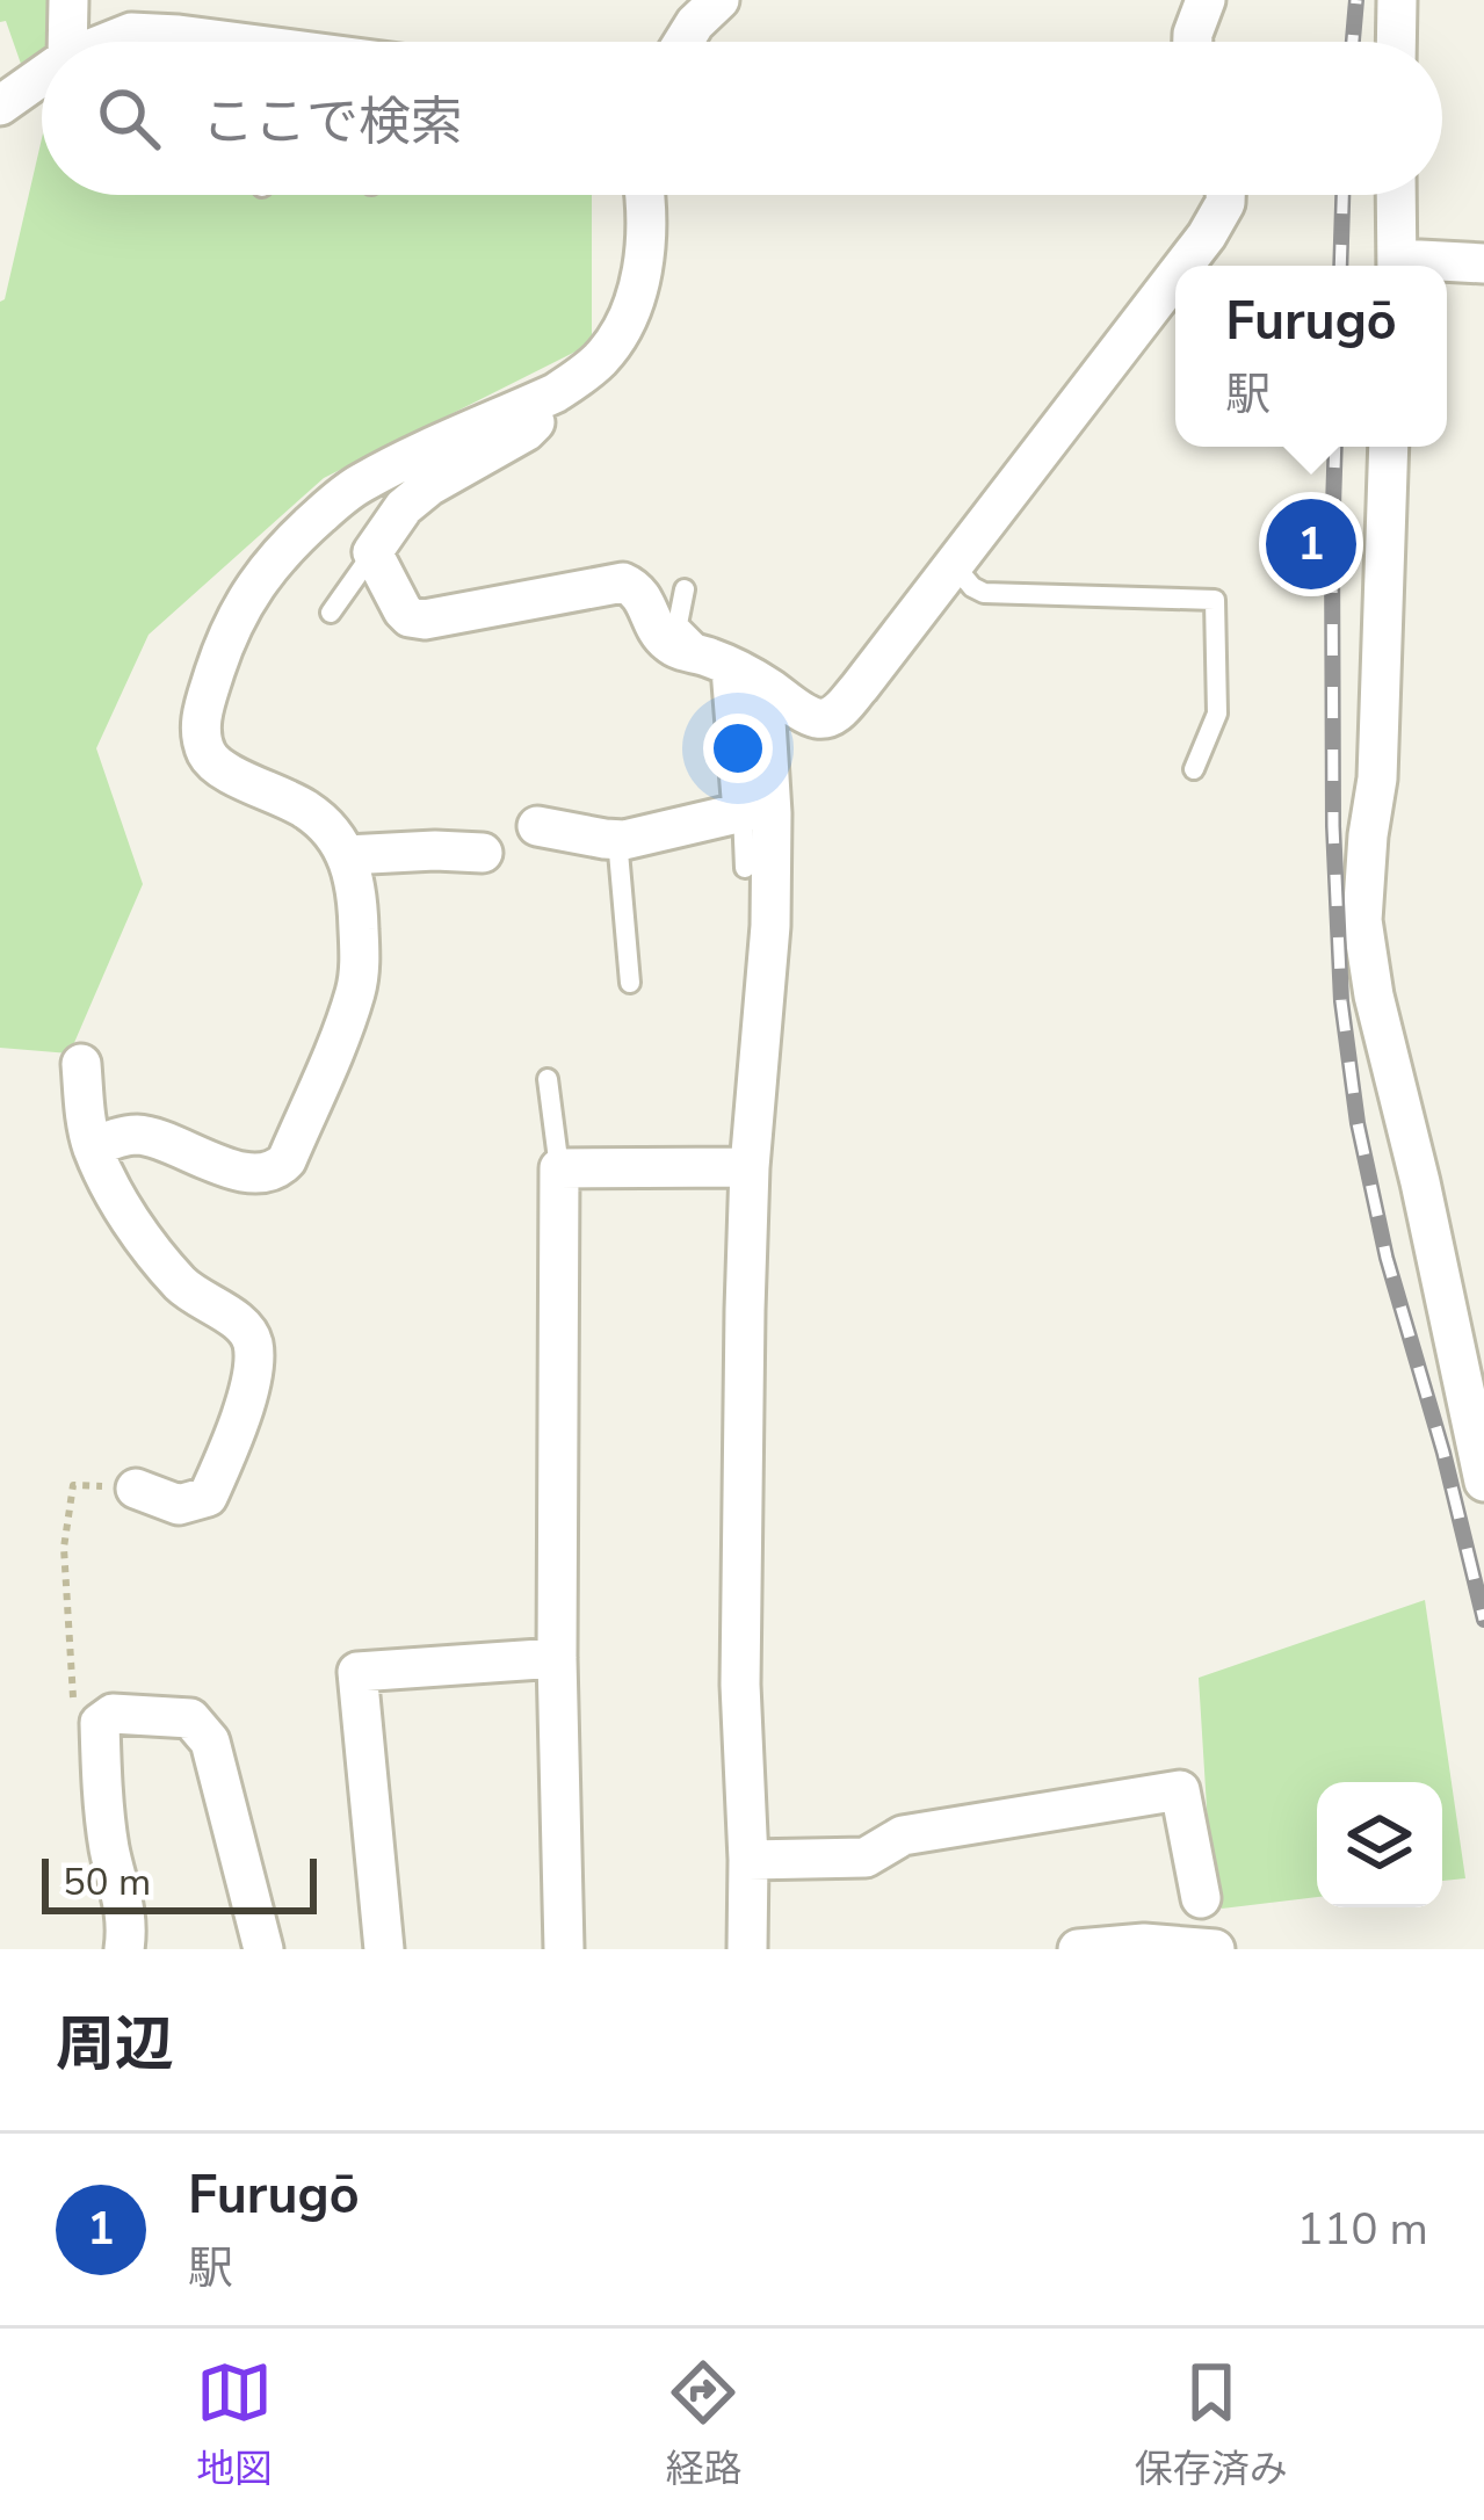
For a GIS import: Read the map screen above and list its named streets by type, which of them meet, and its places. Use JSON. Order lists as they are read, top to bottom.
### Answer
{
  "scale_bar": "50 m",
  "page": {
    "search": "ここで検索",
    "popup": ["Furugō", "駅"],
    "pins": "1",
    "scale": "50 m",
    "heading": "周辺",
    "list": [
      {
        "mark": "1",
        "name": "Furugō",
        "note": "駅",
        "value": "110 m"
      }
    ],
    "nav": ["地図", "経路", "保存済み"]
  }
}
